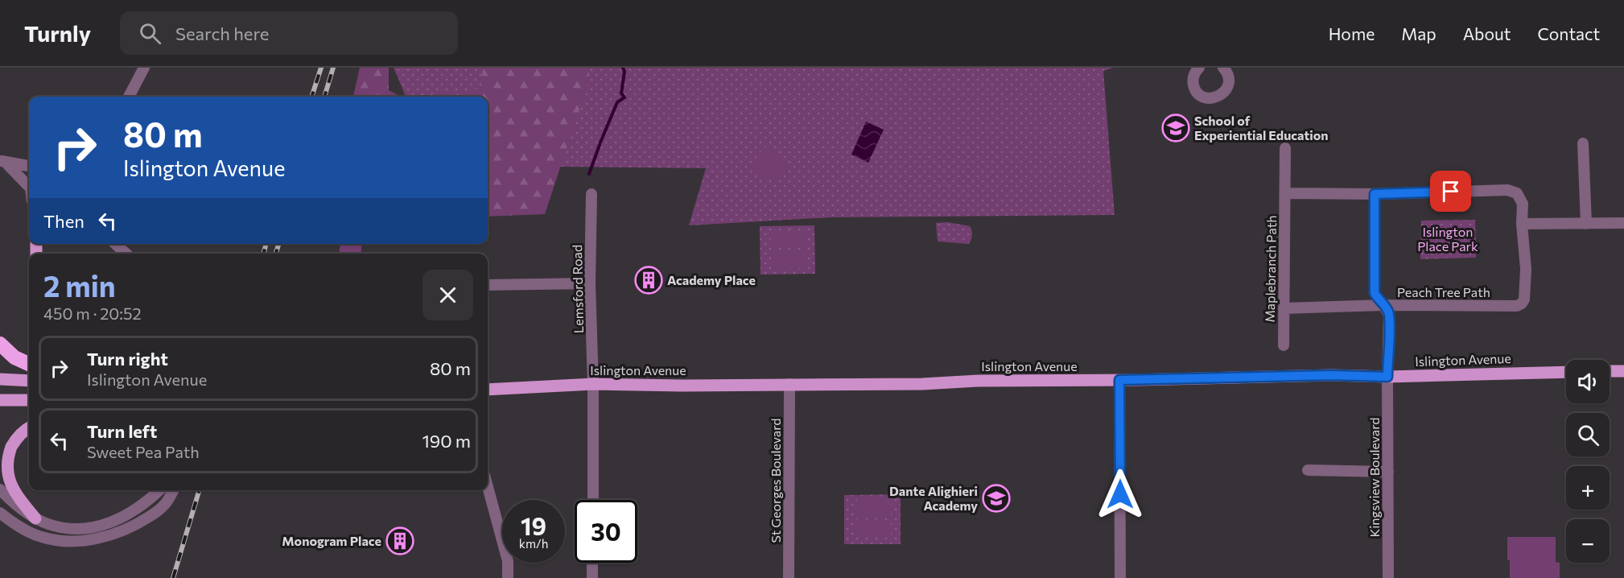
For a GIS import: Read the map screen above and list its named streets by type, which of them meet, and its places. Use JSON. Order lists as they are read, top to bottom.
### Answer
{
  "streets": {
    "main road": ["Islington Avenue"],
    "street": [
      "Maplebranch Path",
      "Lemsford Road",
      "Peach Tree Path",
      "Kingsview Boulevard",
      "St Georges Boulevard"
    ]
  },
  "crossings": [
    ["Maplebranch Path", "Peach Tree Path"],
    ["Lemsford Road", "Islington Avenue"],
    ["Peach Tree Path", "Kingsview Boulevard"],
    ["Islington Avenue", "Kingsview Boulevard"],
    ["Islington Avenue", "St Georges Boulevard"]
  ],
  "parks": ["Islington Place Park"],
  "places": {
    "school or university": ["School of Experiential Education", "Dante Alighieri Academy"],
    "building": ["Academy Place", "Monogram Place"]
  },
  "page": {
    "header": "Turnly",
    "search": "Search here",
    "nav": [
      "Home",
      "Map",
      "About",
      "Contact"
    ],
    "turn": ["80 m", "Islington Avenue"],
    "then": "Then",
    "heading": ["2 min", "450 m · 20:52"],
    "list": [
      {
        "name": "Turn right",
        "note": "Islington Avenue",
        "value": "80 m"
      },
      {
        "name": "Turn left",
        "note": "Sweet Pea Path",
        "value": "190 m"
      }
    ],
    "map_buttons": ["+", "−"],
    "speed": "19 km/h",
    "limit": "30"
  }
}
